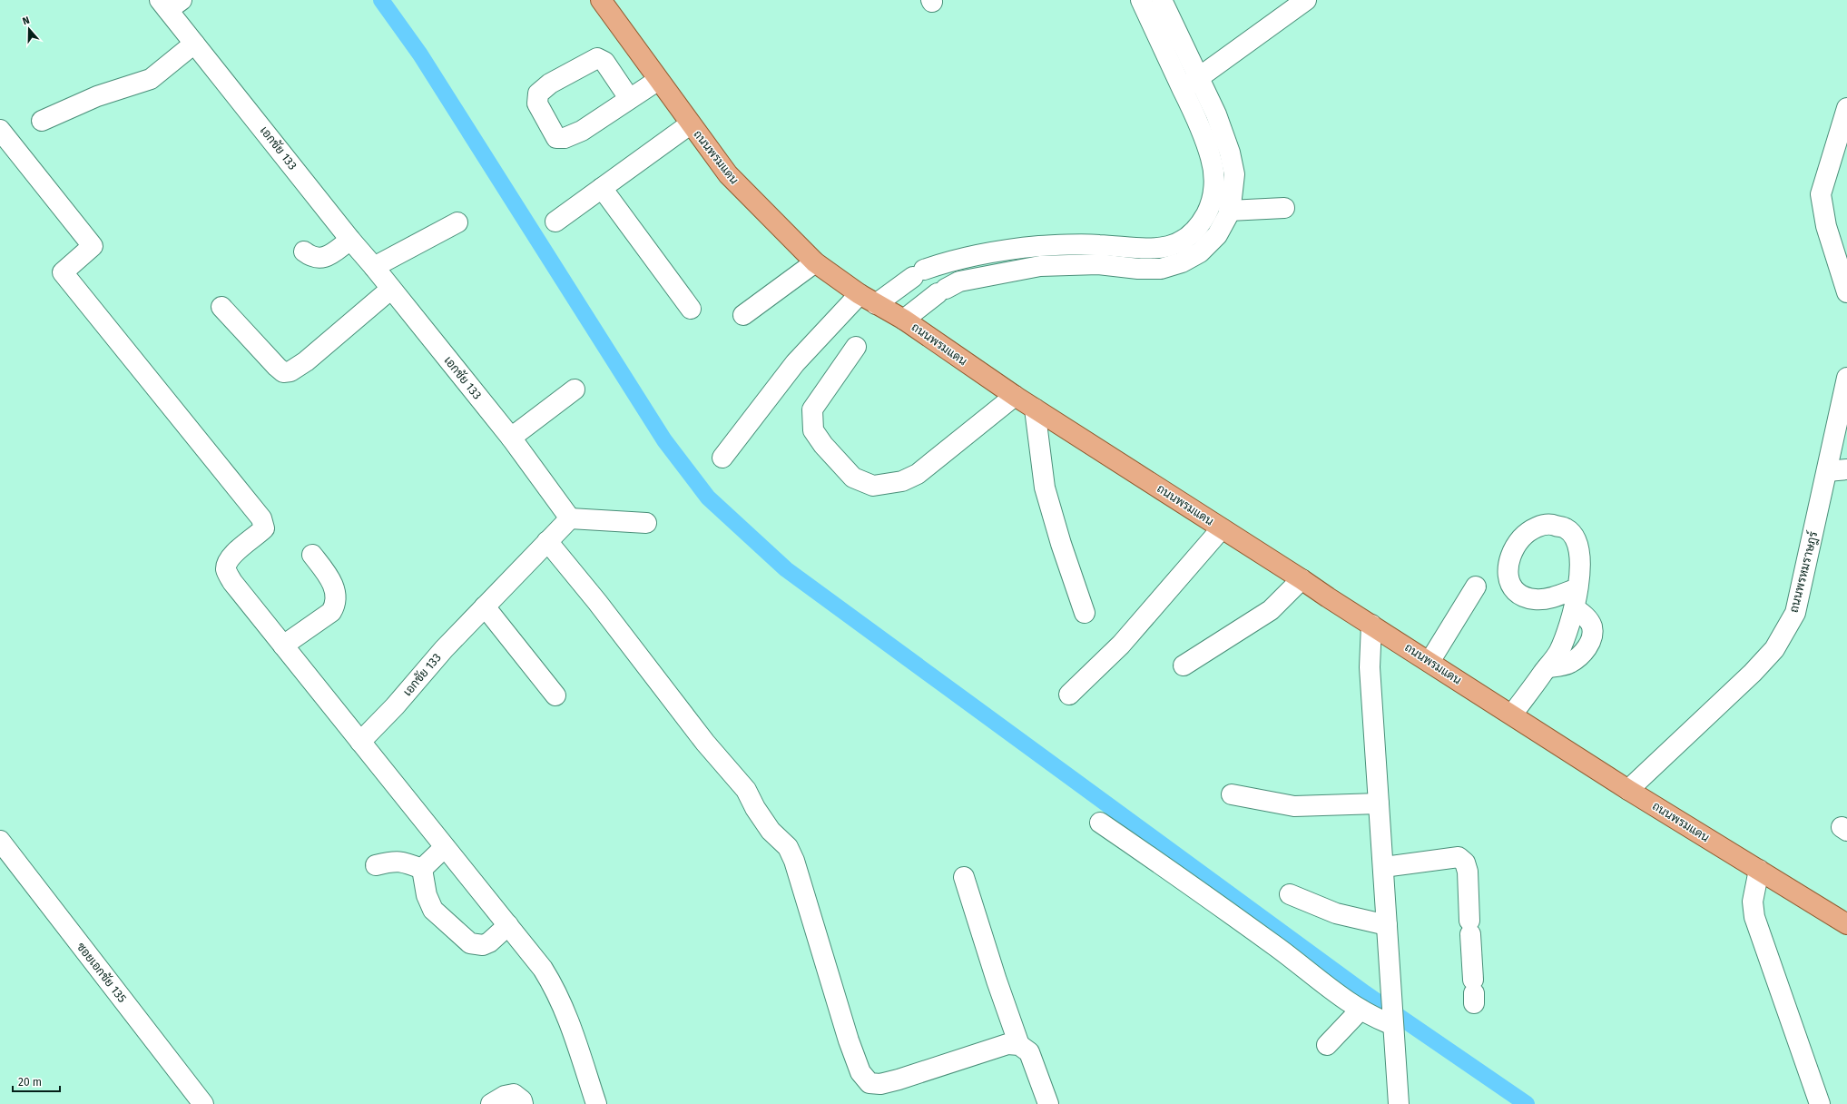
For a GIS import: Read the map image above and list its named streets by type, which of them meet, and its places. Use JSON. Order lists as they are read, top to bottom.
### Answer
{
  "streets": {
    "main road": ["ถนนพรมแดน"],
    "street": ["เอกชัย 133", "ถนนพรหมราษฎร์", "ซอยเอกชัย 135"]
  },
  "crossings": [
    ["ถนนพรมแดน", "ถนนพรหมราษฎร์"]
  ],
  "scale_bar": "20 m",
  "north": "top"
}
